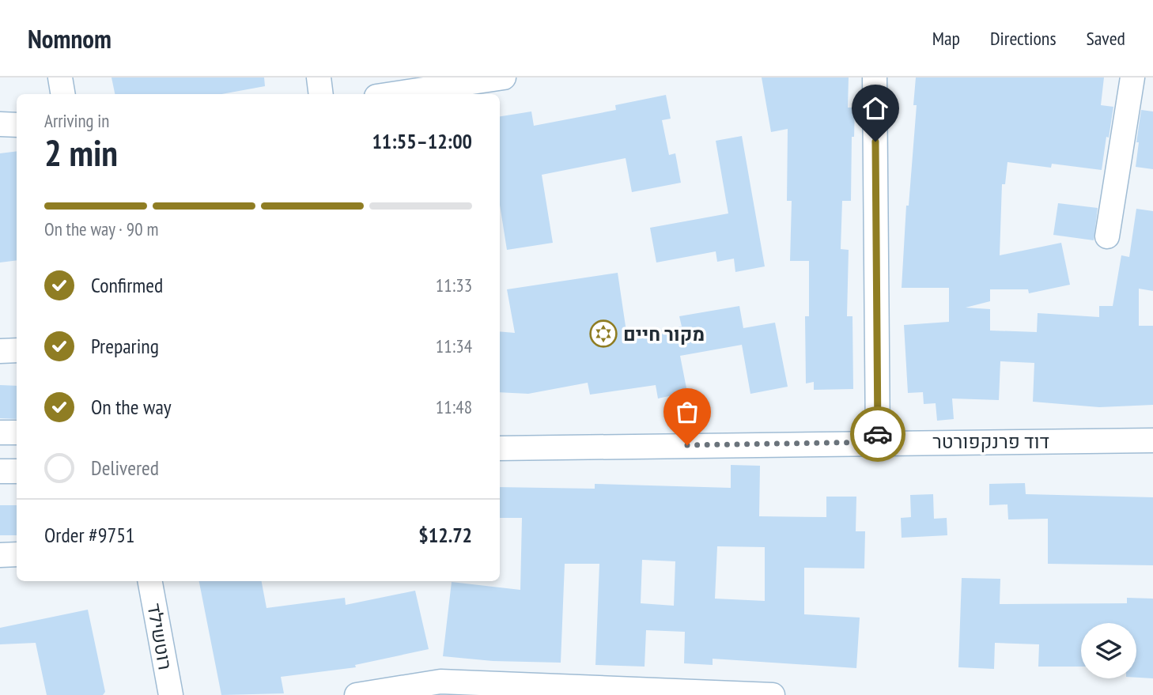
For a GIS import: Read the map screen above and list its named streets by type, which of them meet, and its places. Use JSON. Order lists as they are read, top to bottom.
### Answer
{
  "streets": {
    "street": ["דוד פרנקפורטר", "רוטשילד"]
  },
  "places": {
    "synagogue": ["מקור חיים"]
  },
  "page": {
    "header": "Nomnom",
    "nav": ["Map", "Directions", "Saved"],
    "heading": ["2 min", "Arriving in", "11:55–12:00"],
    "panel": ["Order #9751", "$12.72"],
    "bar": "On the way · 90 m",
    "list": [
      ["Confirmed", "11:33"],
      ["Preparing", "11:34"],
      ["On the way", "11:48"],
      "Delivered"
    ]
  }
}
